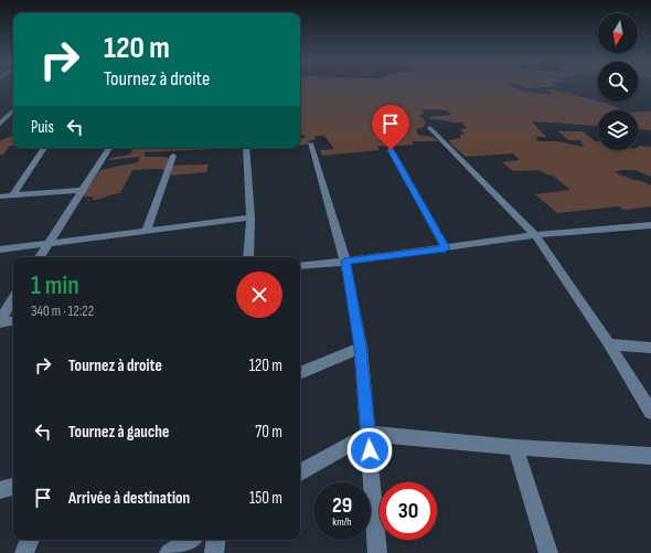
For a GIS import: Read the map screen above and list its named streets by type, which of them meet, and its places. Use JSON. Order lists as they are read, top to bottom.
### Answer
{
  "north": "bottom",
  "page": {
    "turn": ["120 m", "Tournez à droite"],
    "then": "Puis",
    "heading": ["1 min", "340 m · 12:22"],
    "list": [
      {
        "name": "Tournez à droite",
        "value": "120 m"
      },
      {
        "name": "Tournez à gauche",
        "value": "70 m"
      },
      {
        "name": "Arrivée à destination",
        "value": "150 m"
      }
    ],
    "speed": "29 km/h",
    "limit": "30"
  }
}
